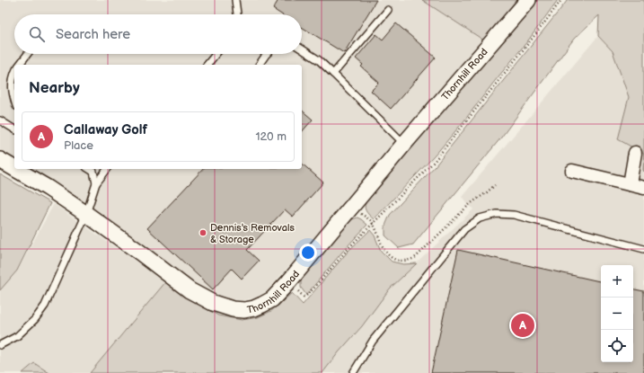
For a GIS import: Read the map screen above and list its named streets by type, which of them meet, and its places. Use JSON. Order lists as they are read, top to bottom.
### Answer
{
  "streets": {
    "street": ["Thornhill Road"]
  },
  "places": ["Dennis's Removals & Storage"],
  "page": {
    "search": "Search here",
    "heading": "Nearby",
    "list": [
      {
        "mark": "A",
        "name": "Callaway Golf",
        "note": "Place",
        "value": "120 m"
      }
    ],
    "map_buttons": ["+", "−"],
    "pins": "A"
  }
}
